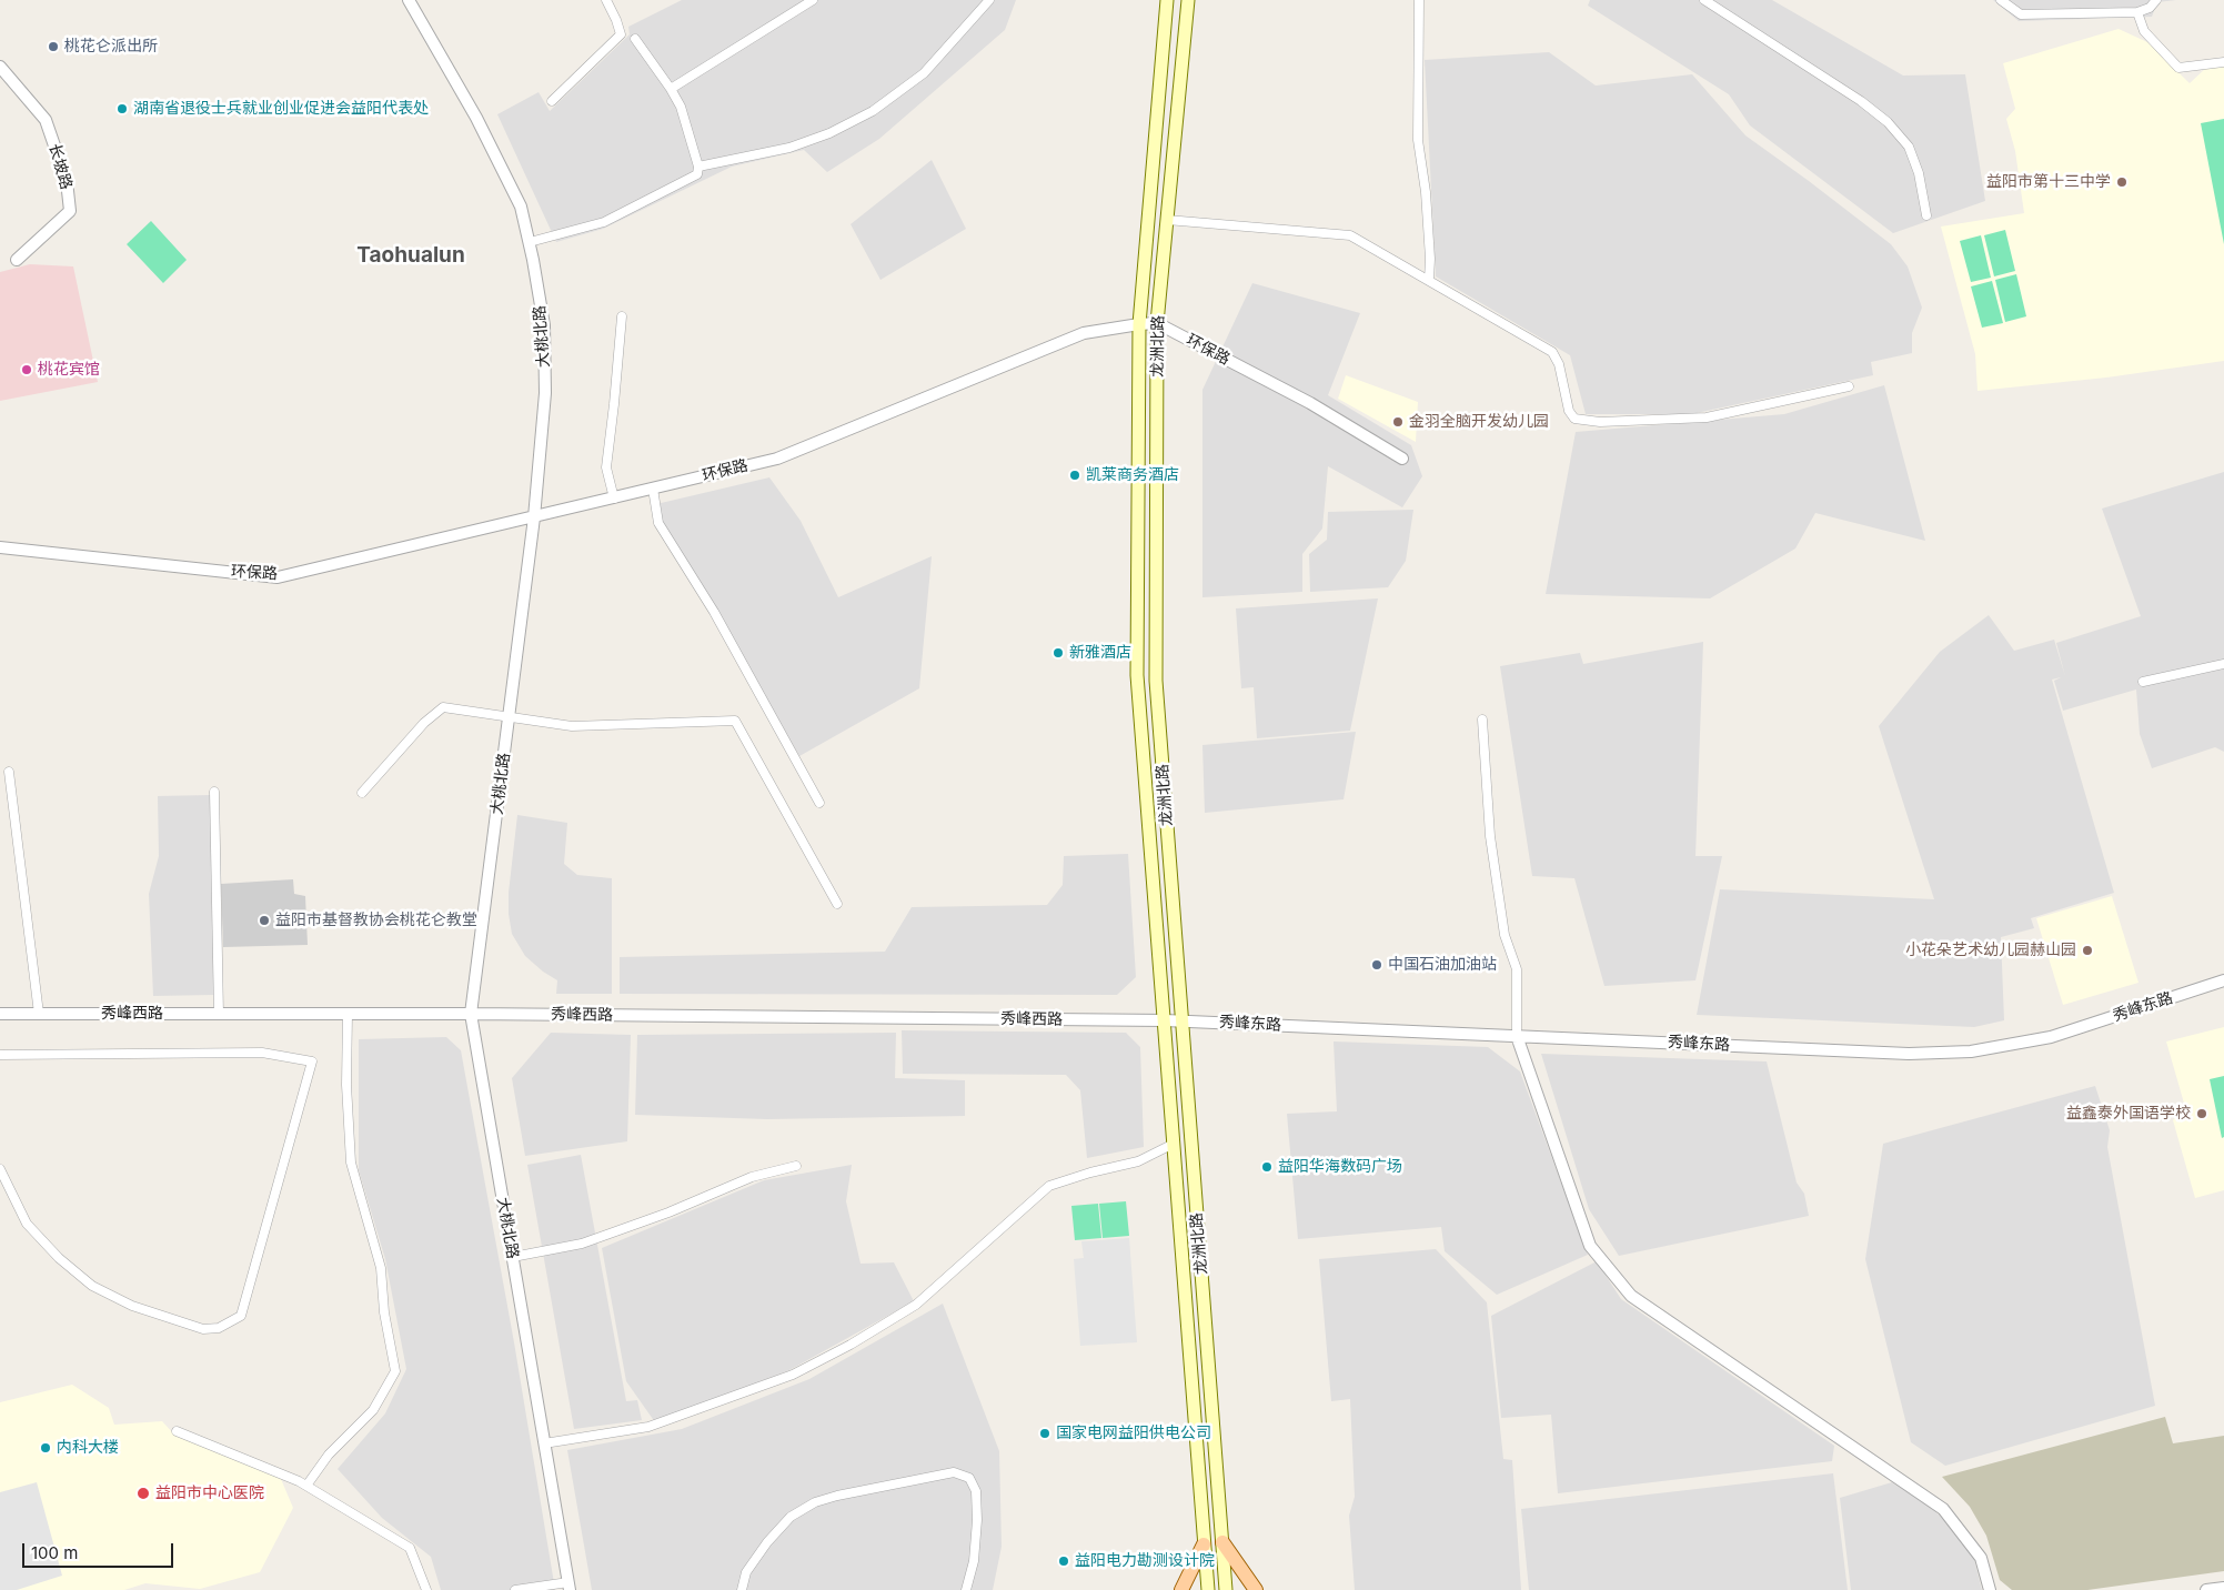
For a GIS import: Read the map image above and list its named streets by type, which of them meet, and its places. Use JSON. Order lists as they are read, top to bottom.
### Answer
{
  "streets": {
    "main road": ["龙洲北路"],
    "street": [
      "长坡路",
      "大桃北路",
      "环保路",
      "秀峰东路",
      "秀峰西路"
    ]
  },
  "crossings": [
    ["大桃北路", "环保路"],
    ["大桃北路", "秀峰西路"],
    ["龙洲北路", "环保路"],
    ["龙洲北路", "秀峰东路"],
    ["龙洲北路", "秀峰西路"],
    ["秀峰东路", "秀峰西路"]
  ],
  "districts": ["Taohualun"],
  "places": [
    "桃花仑派出所",
    "湖南省退役士兵就业创业促进会益阳代表处",
    "益阳市第十三中学",
    "桃花宾馆",
    "金羽全脑开发幼儿园",
    "凯莱商务酒店",
    "新雅酒店",
    "益阳市基督教协会桃花仑教堂",
    "小花朵艺术幼儿园赫山园",
    "中国石油加油站",
    "益鑫泰外国语学校",
    "益阳华海数码广场",
    "国家电网益阳供电公司",
    "内科大楼",
    "益阳市中心医院",
    "益阳电力勘测设计院"
  ],
  "scale_bar": "100 m"
}
